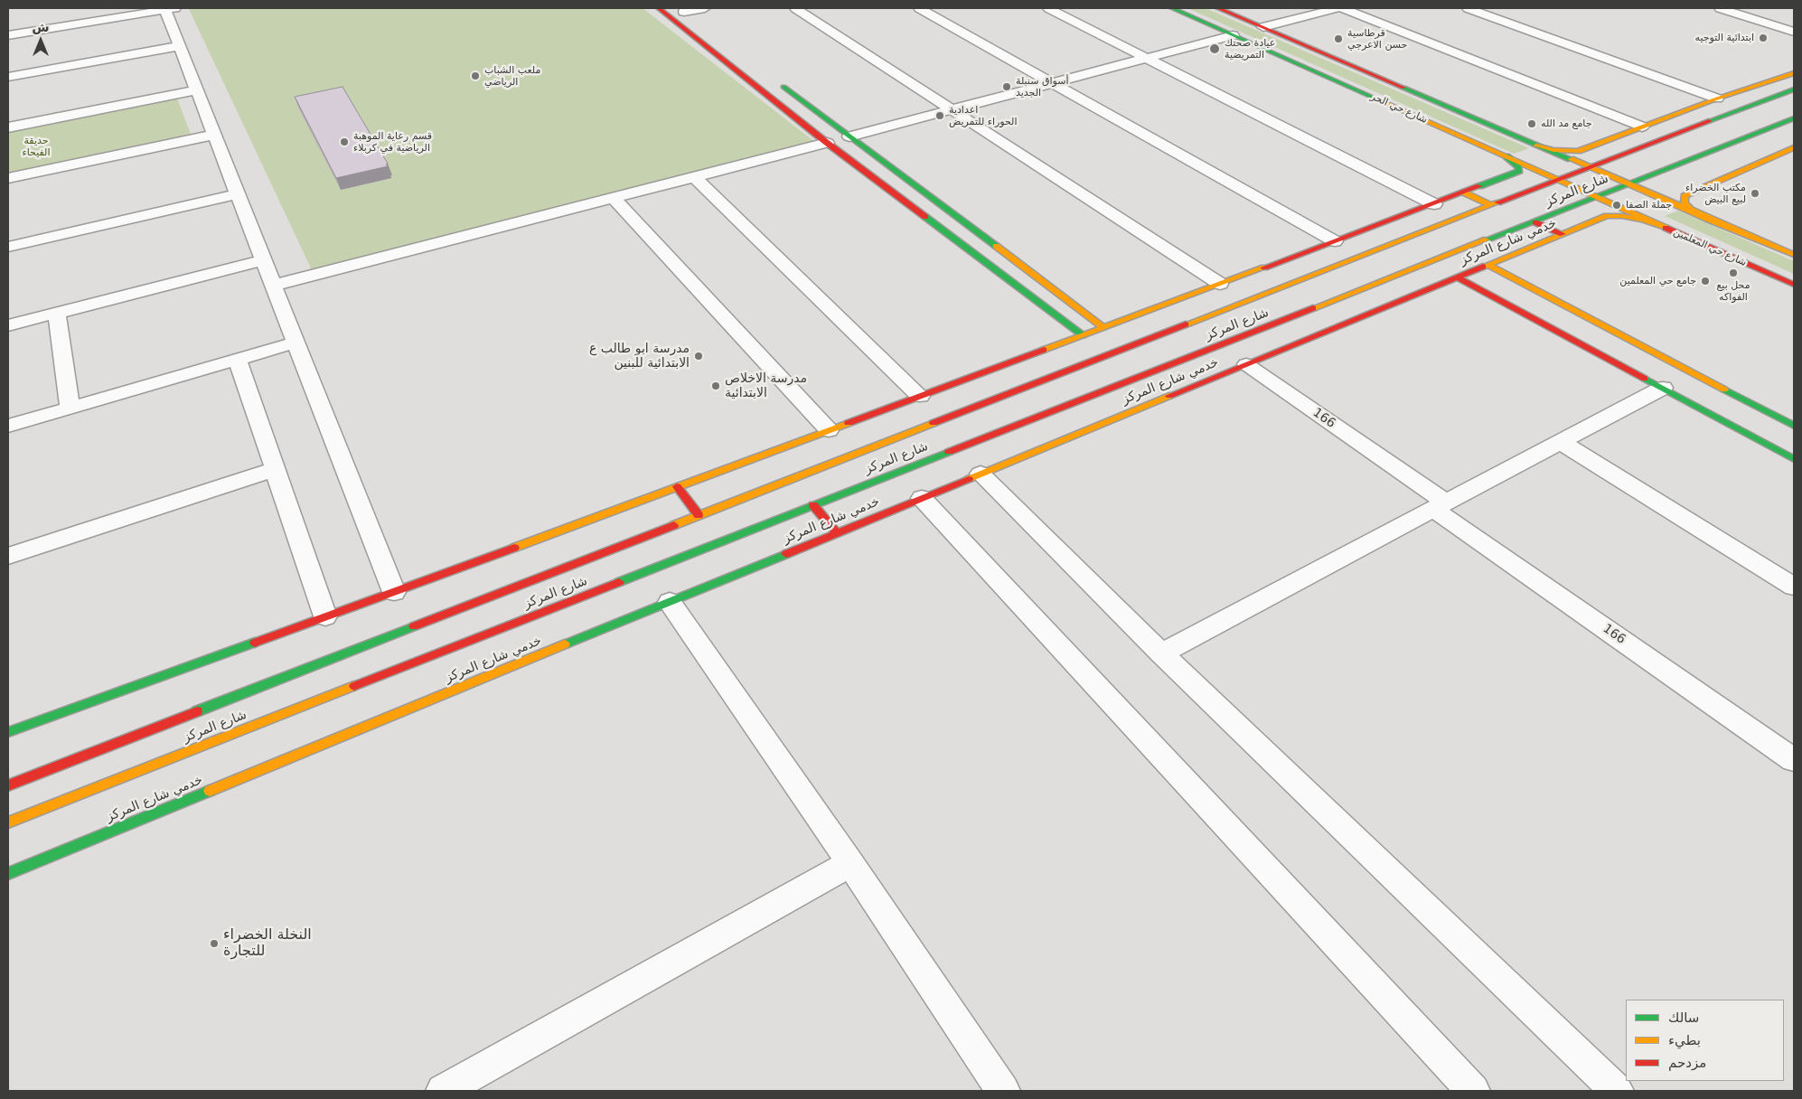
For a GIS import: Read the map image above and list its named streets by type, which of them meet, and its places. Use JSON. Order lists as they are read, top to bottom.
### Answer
{
  "streets": {
    "street": [
      "شارع حي الحر",
      "شارع المركز",
      "خدمي شارع المركز",
      "شارع حي المعلمين",
      "166"
    ]
  },
  "crossings": [
    ["شارع حي الحر", "شارع المركز"],
    ["شارع حي الحر", "شارع حي المعلمين"],
    ["خدمي شارع المركز", "شارع حي المعلمين"],
    ["خدمي شارع المركز", "166"]
  ],
  "parks": ["حديقة الفيحاء"],
  "places": [
    "ابتدائية التوجيه",
    "قرطاسية حسن الاعرجي",
    "عيادة صحتك التمريضية",
    "ملعب الشباب الرياضي",
    "أسواق سنبلة الجديد",
    "اعدادية الحوراء للتمريض",
    "جامع مد الله",
    "قسم رعاية الموهبة الرياضية في كربلاء",
    "مكتب الخضراء لبيع البيض",
    "جملة الصفا",
    "محل بيع الفواكه",
    "جامع حي المعلمين",
    "مدرسة ابو طالب ع الابتدائية للبنين",
    "مدرسة الاخلاص الابتدائية",
    "النخلة الخضراء للتجارة"
  ],
  "legend": ["سالك", "بطيء", "مزدحم"],
  "north": "top"
}
